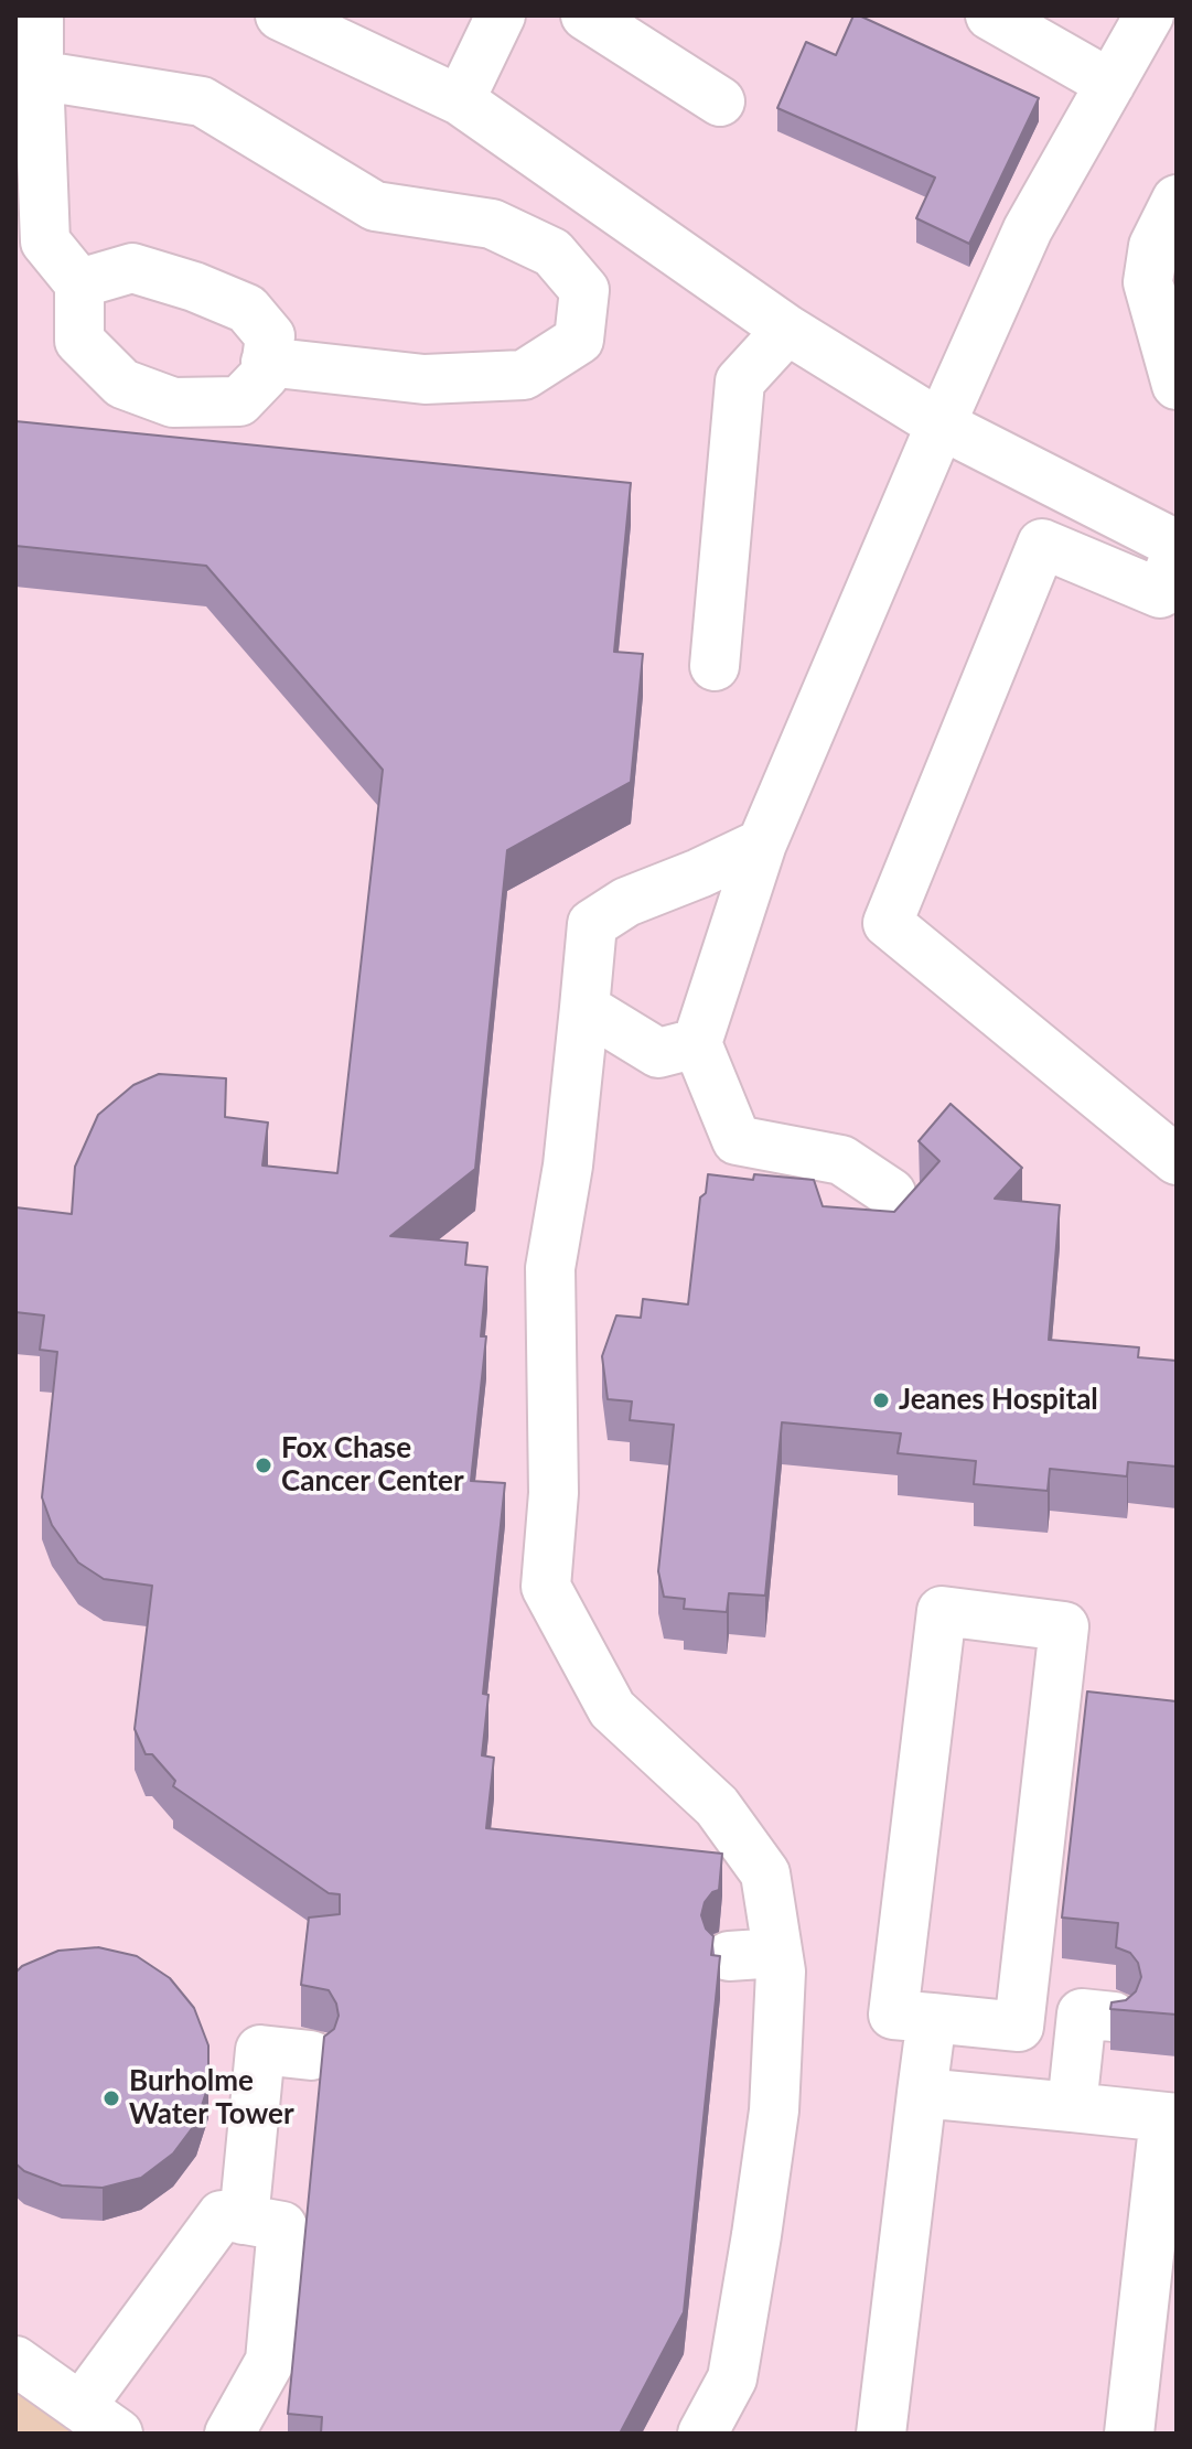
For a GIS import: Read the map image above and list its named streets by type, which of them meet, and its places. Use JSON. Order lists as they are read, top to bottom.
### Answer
{
  "places": ["Jeanes Hospital", "Fox Chase Cancer Center", "Burholme Water Tower"]
}
